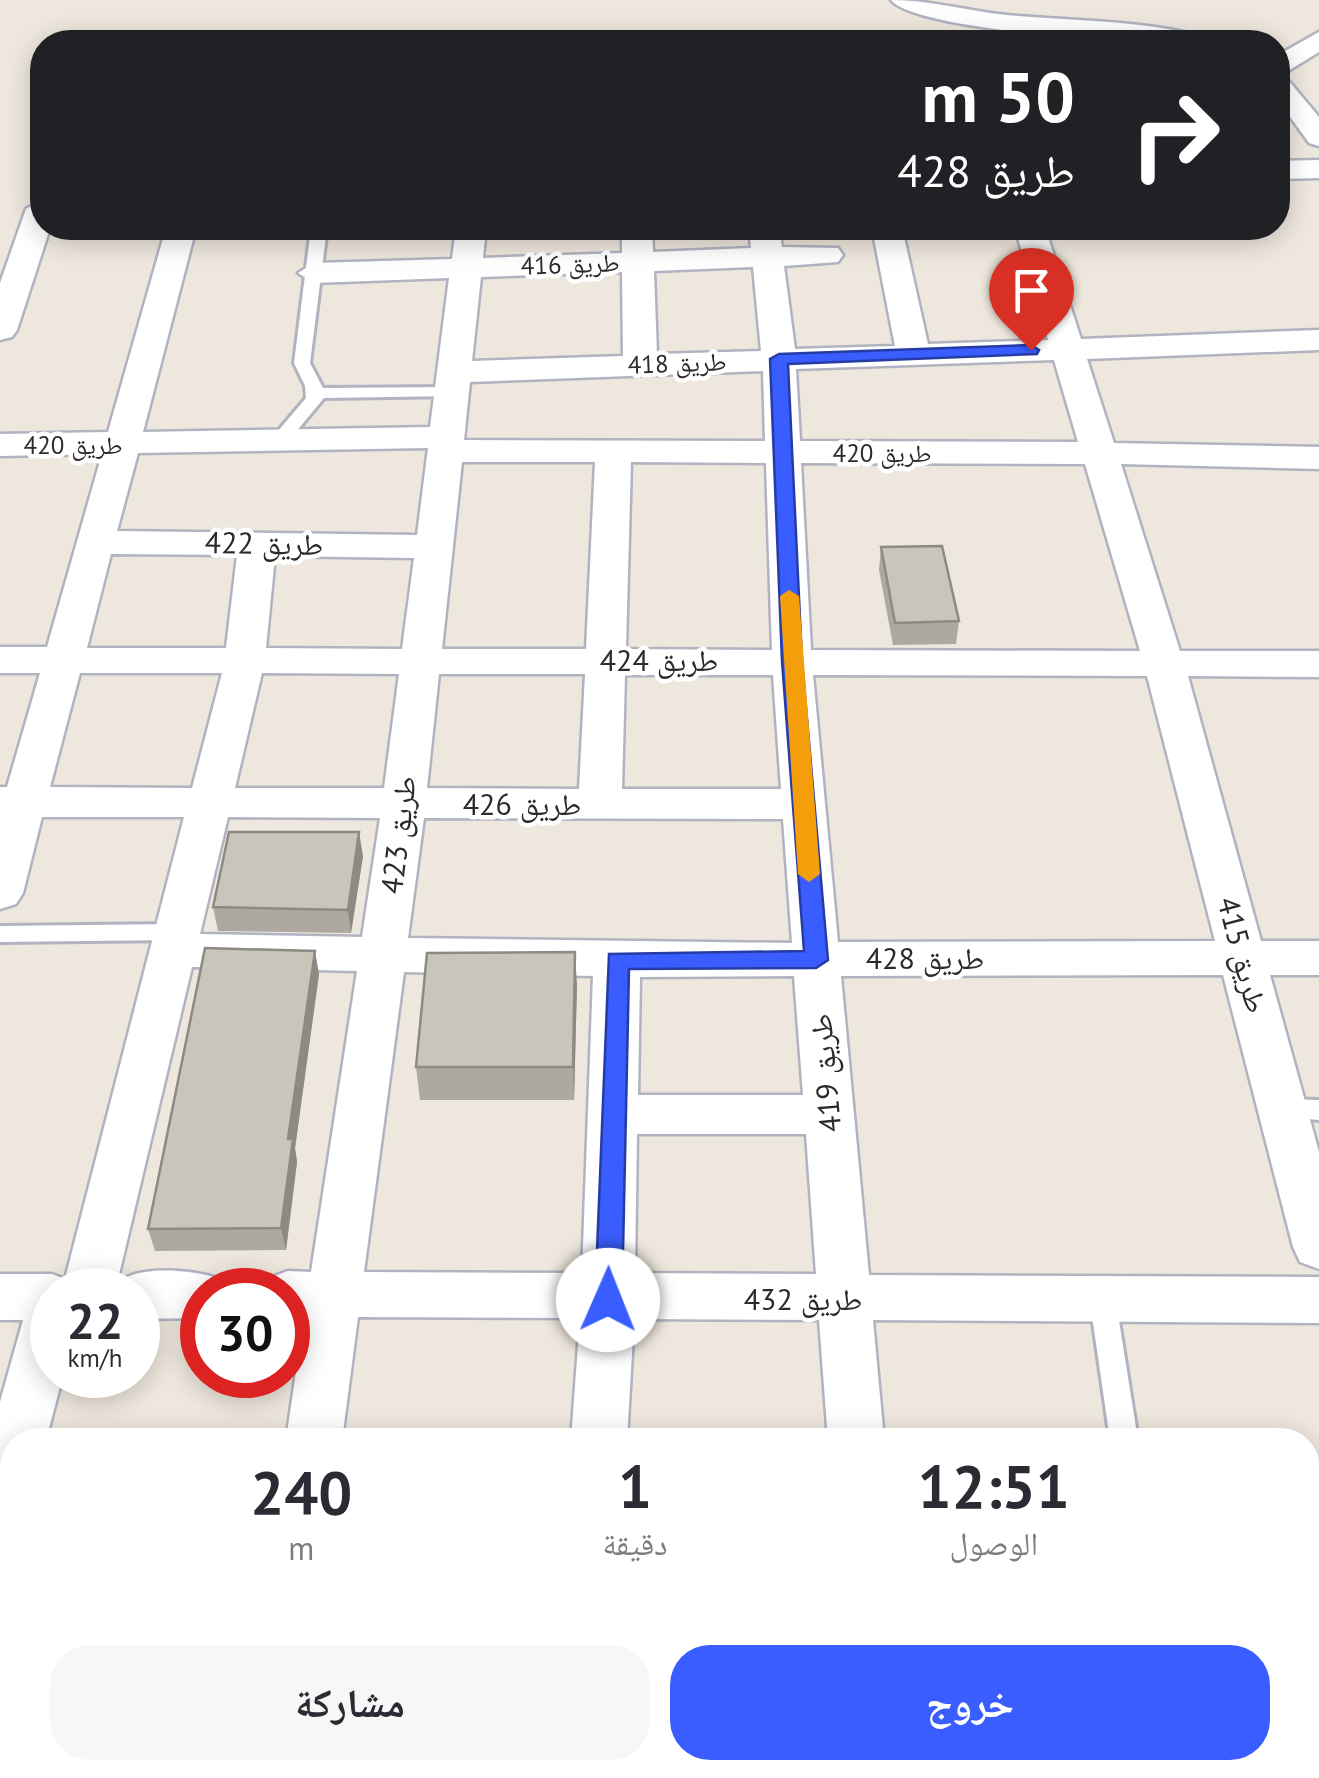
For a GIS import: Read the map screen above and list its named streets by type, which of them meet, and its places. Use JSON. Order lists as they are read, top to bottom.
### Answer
{
  "streets": {
    "street": [
      "طريق 416",
      "طريق 418",
      "طريق 420",
      "طريق 422",
      "طريق 424",
      "طريق 426",
      "طريق 423",
      "طريق 415",
      "طريق 428",
      "طريق 419",
      "طريق 432"
    ]
  },
  "crossings": [
    ["طريق 416", "طريق 423"],
    ["طريق 416", "طريق 419"],
    ["طريق 418", "طريق 423"],
    ["طريق 418", "طريق 415"],
    ["طريق 418", "طريق 419"],
    ["طريق 420", "طريق 423"],
    ["طريق 420", "طريق 415"],
    ["طريق 420", "طريق 419"],
    ["طريق 422", "طريق 423"],
    ["طريق 424", "طريق 423"],
    ["طريق 424", "طريق 415"],
    ["طريق 424", "طريق 419"],
    ["طريق 426", "طريق 423"],
    ["طريق 426", "طريق 419"],
    ["طريق 423", "طريق 428"],
    ["طريق 423", "طريق 432"],
    ["طريق 415", "طريق 428"],
    ["طريق 428", "طريق 419"],
    ["طريق 419", "طريق 432"]
  ],
  "page": {
    "turn": ["50 m", "طريق 428"],
    "speed": "22 km/h",
    "limit": "30",
    "eta": [
      "12:51",
      "الوصول",
      "1",
      "دقيقة",
      "240",
      "m"
    ],
    "buttons": ["خروج", "مشاركة"]
  }
}
